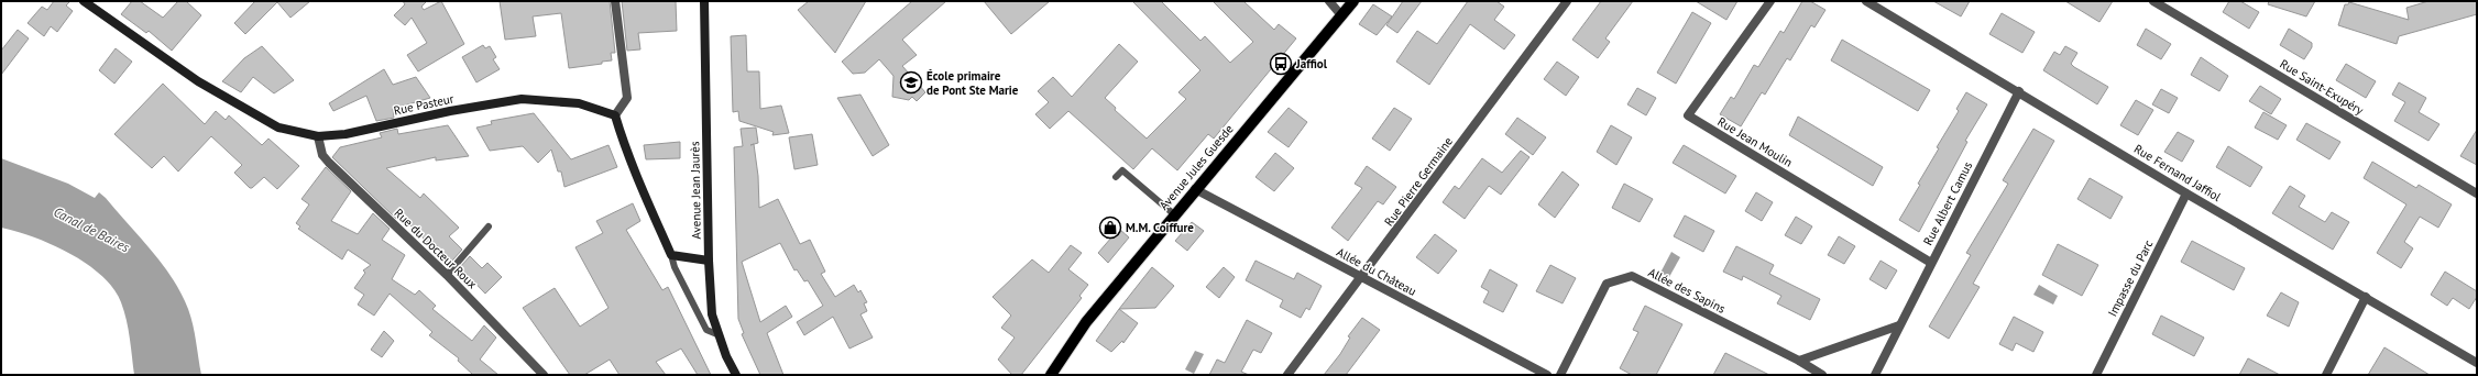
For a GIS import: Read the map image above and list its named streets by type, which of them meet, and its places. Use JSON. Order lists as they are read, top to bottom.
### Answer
{
  "streets": {
    "main road": ["Rue Pasteur", "Avenue Jules Guesde", "Avenue Jean Jaurès"],
    "street": [
      "Rue Saint-Exupéry",
      "Rue Jean Moulin",
      "Rue Fernand Jaffiol",
      "Rue Pierre Germaine",
      "Rue Albert Camus",
      "Rue du Docteur Roux",
      "Allée du Château",
      "Impasse du Parc",
      "Allée des Sapins"
    ]
  },
  "crossings": [
    ["Rue Pasteur", "Rue du Docteur Roux"],
    ["Rue Jean Moulin", "Rue Albert Camus"],
    ["Avenue Jules Guesde", "Allée du Château"],
    ["Rue Fernand Jaffiol", "Rue Albert Camus"],
    ["Rue Fernand Jaffiol", "Impasse du Parc"],
    ["Rue Pierre Germaine", "Allée du Château"]
  ],
  "water": ["Canal de Baires"],
  "places": {
    "bus stop": ["Jaffiol"],
    "school or university": ["École primaire de Pont Ste Marie"],
    "shop": ["M.M. Coiffure"]
  }
}
